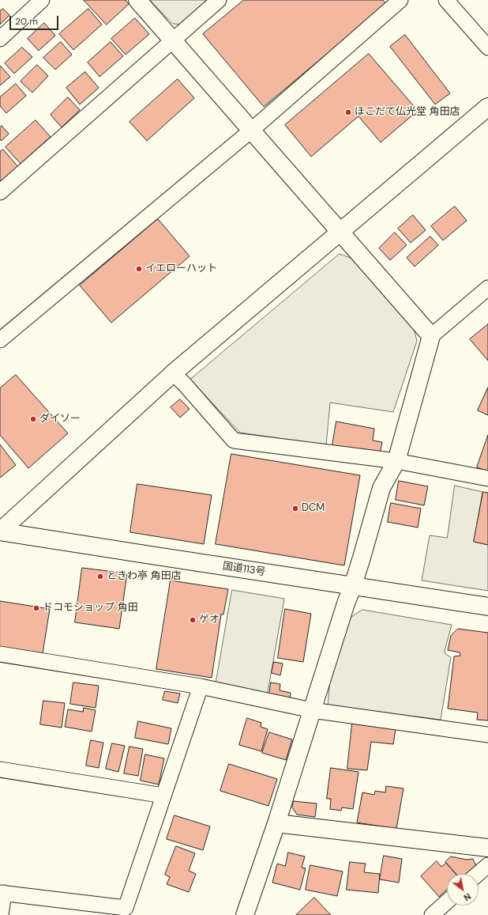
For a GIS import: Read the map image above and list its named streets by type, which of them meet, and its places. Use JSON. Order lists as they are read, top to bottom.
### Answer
{
  "streets": {
    "main road": ["国道113号"]
  },
  "places": [
    "ほこだて仏光堂 角田店",
    "イエローハット",
    "ダイソー",
    "DCM",
    "ときわ亭 角田店",
    "ドコモショップ 角田",
    "ゲオ"
  ],
  "scale_bar": "20 m",
  "north": "bottom right"
}
